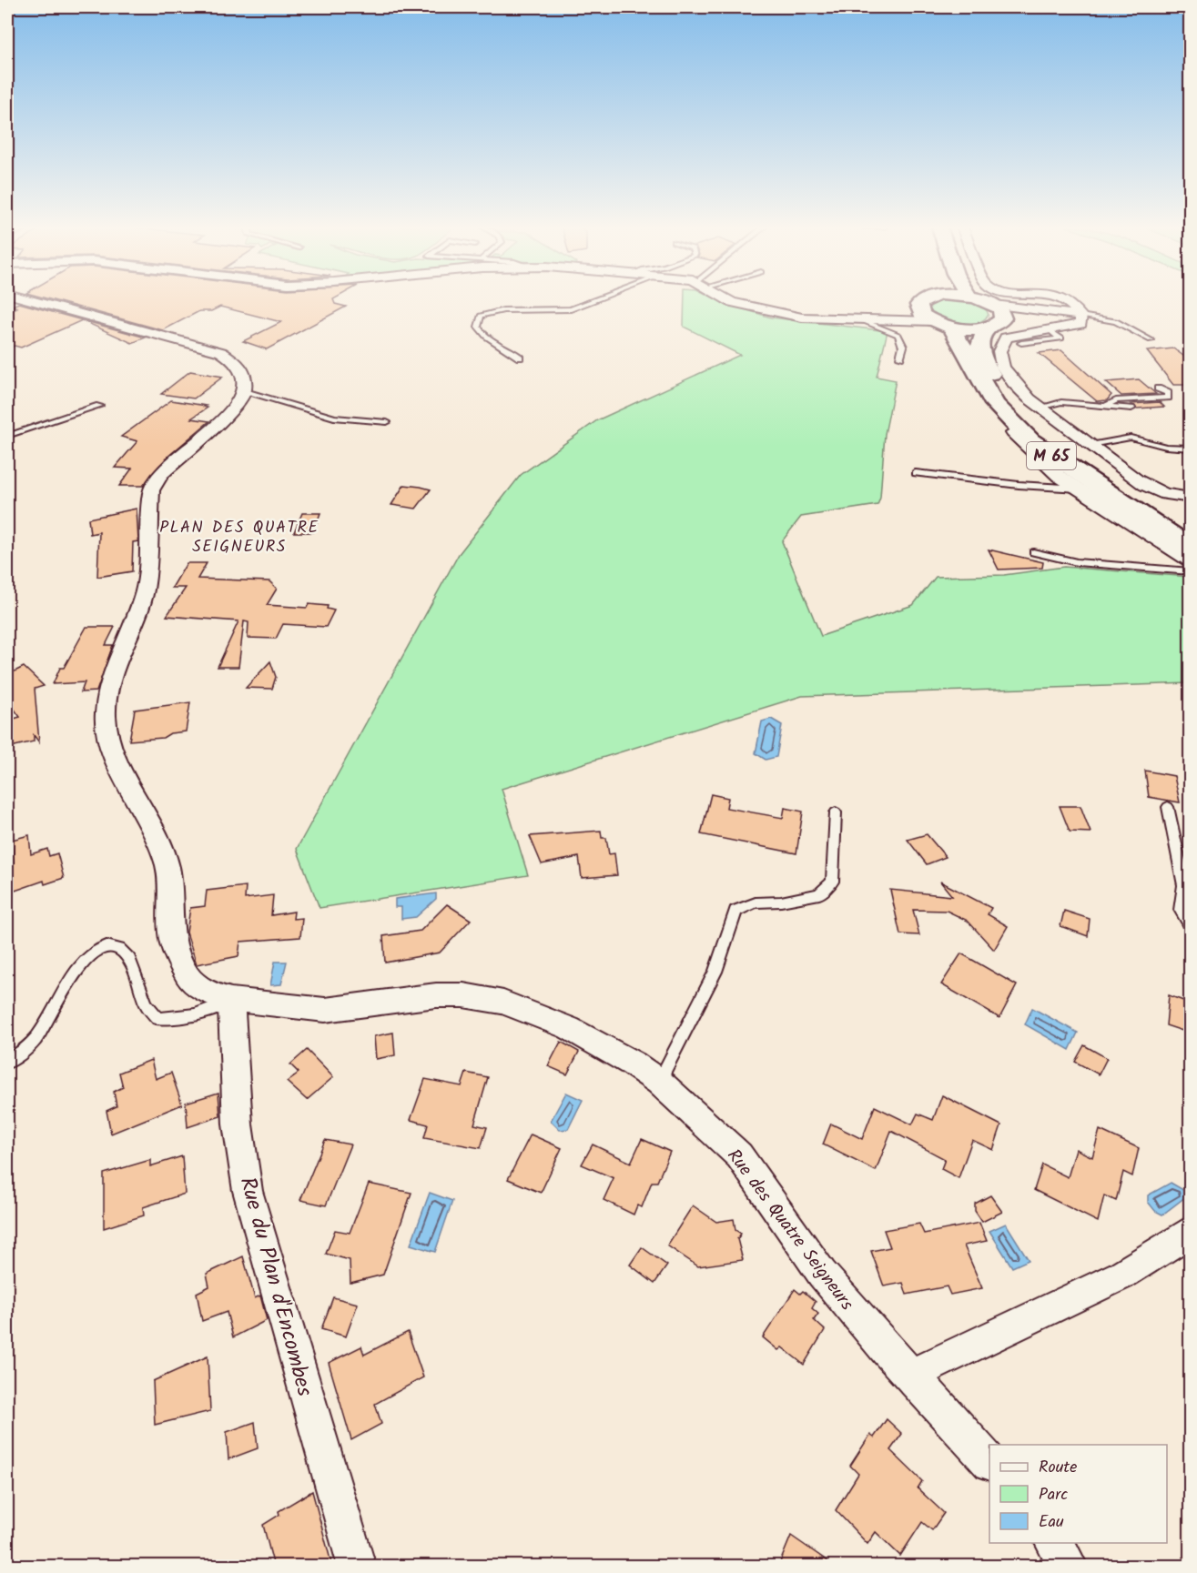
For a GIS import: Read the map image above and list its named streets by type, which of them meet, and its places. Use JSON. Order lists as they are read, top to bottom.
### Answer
{
  "streets": {
    "main road": ["M 65"],
    "street": ["Rue des Quatre Seigneurs", "Rue du Plan d'Encombes"]
  },
  "crossings": [
    ["Rue des Quatre Seigneurs", "Rue du Plan d'Encombes"]
  ],
  "districts": ["PLAN DES QUATRE SEIGNEURS"],
  "legend": ["Route", "Parc", "Eau"]
}
